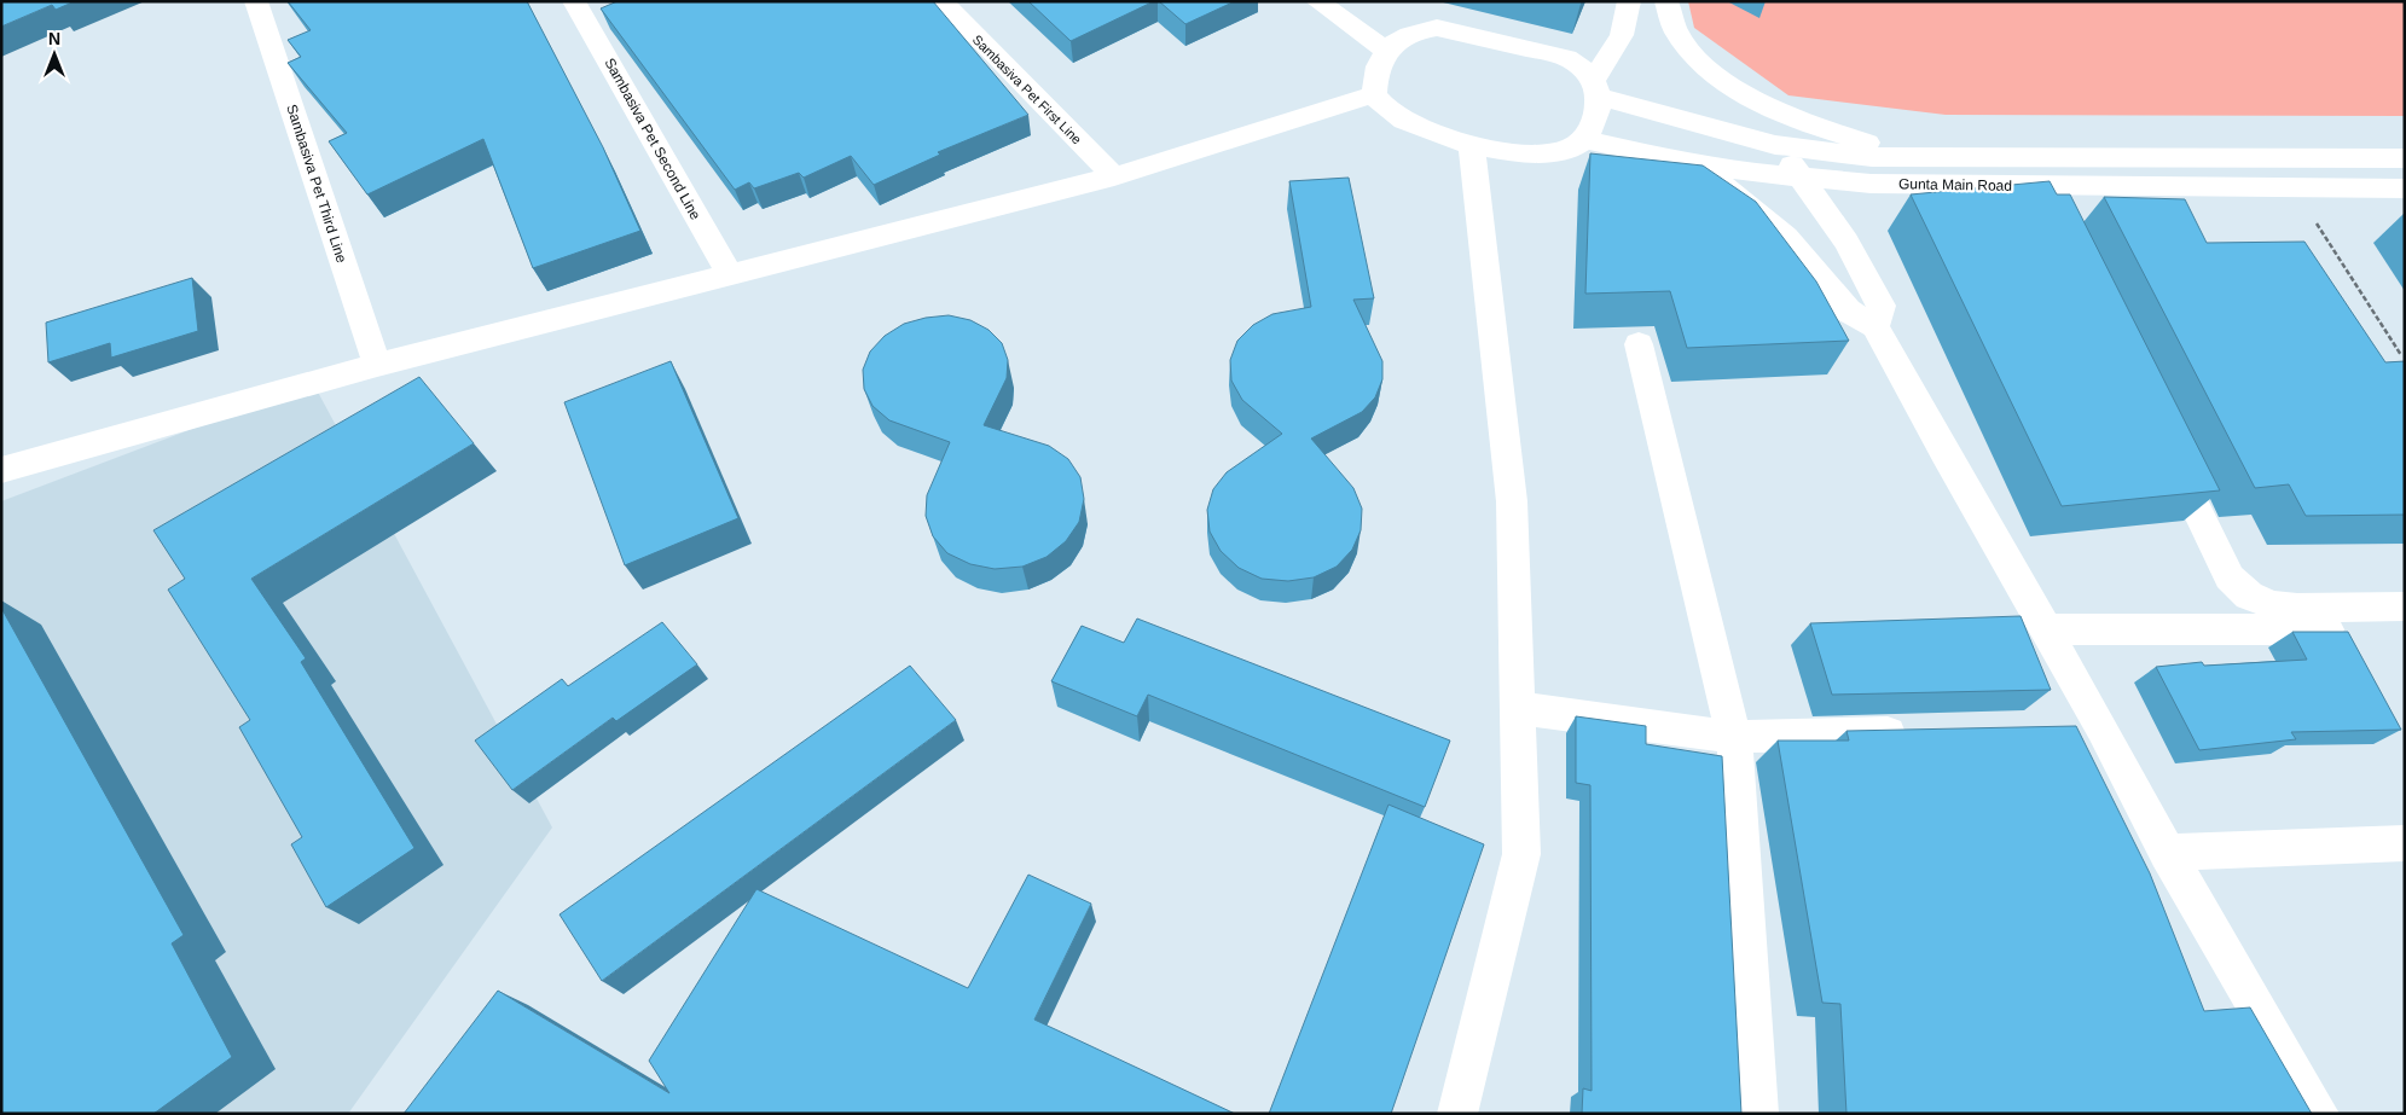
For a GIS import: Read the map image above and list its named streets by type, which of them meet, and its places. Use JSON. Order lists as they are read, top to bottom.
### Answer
{
  "streets": {
    "street": [
      "Sambasiva Pet First Line",
      "Sambasiva Pet Second Line",
      "Sambasiva Pet Third Line",
      "Gunta Main Road"
    ]
  },
  "north": "top"
}
